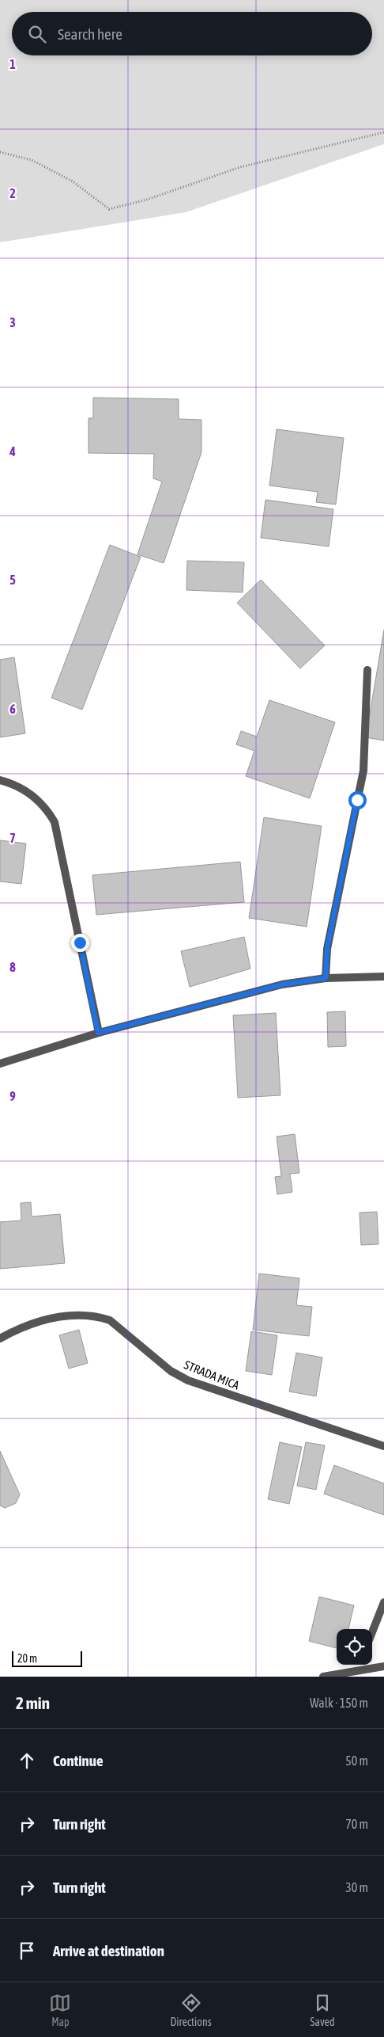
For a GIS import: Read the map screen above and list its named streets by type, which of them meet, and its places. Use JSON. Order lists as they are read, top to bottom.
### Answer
{
  "streets": {
    "street": ["STRADA MICA"]
  },
  "scale_bar": "20 m",
  "page": {
    "search": "Search here",
    "scale": "20 m",
    "heading": ["2 min", "Walk · 150 m"],
    "list": [
      ["Continue", "50 m"],
      ["Turn right", "70 m"],
      ["Turn right", "30 m"],
      "Arrive at destination"
    ],
    "nav": ["Map", "Directions", "Saved"]
  },
  "grid": {
    "rows": [
      "1",
      "2",
      "3",
      "4",
      "5",
      "6",
      "7",
      "8",
      "9"
    ]
  }
}
